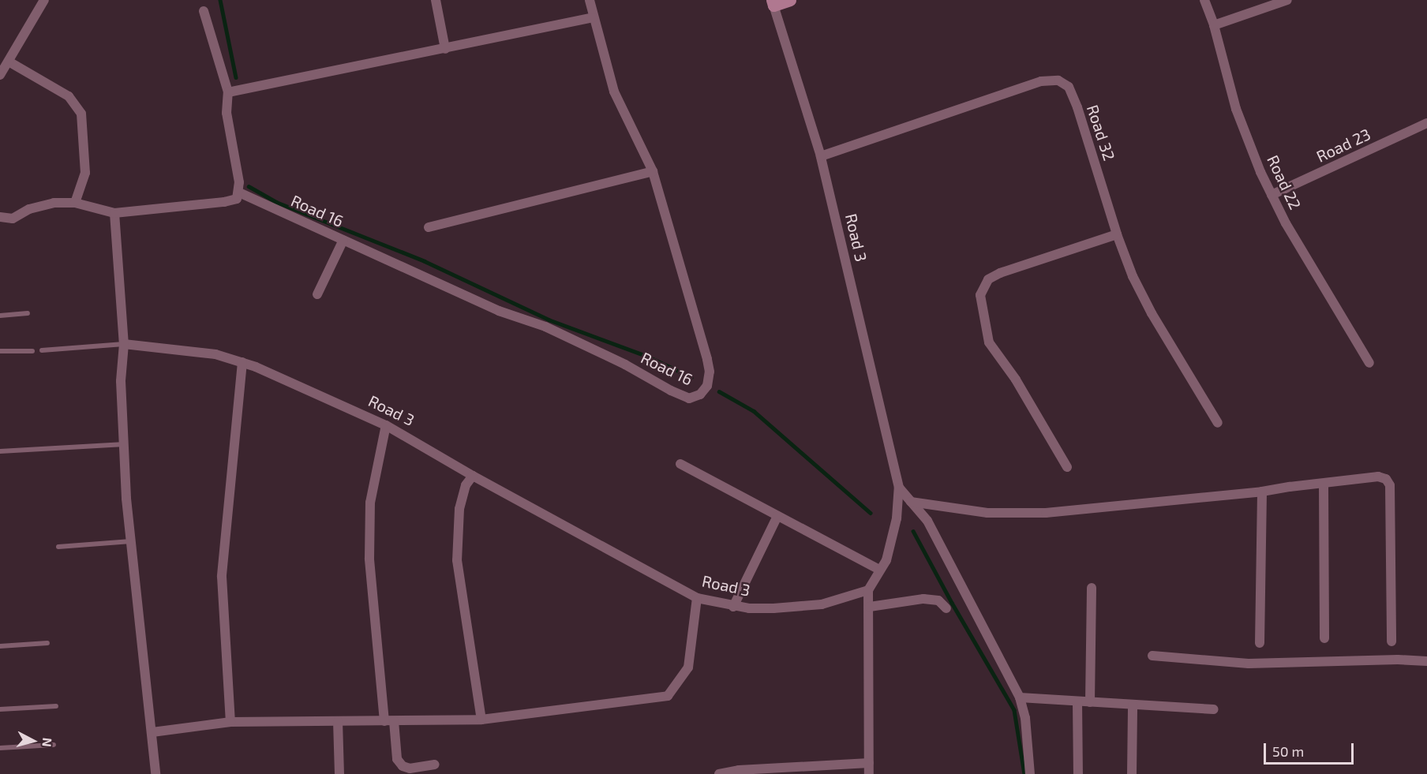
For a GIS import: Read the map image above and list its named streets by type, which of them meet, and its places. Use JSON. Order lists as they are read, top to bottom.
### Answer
{
  "streets": {
    "street": [
      "Road 32",
      "Road 23",
      "Road 22",
      "Road 16",
      "Road 3"
    ]
  },
  "crossings": [
    ["Road 32", "Road 3"],
    ["Road 23", "Road 22"]
  ],
  "scale_bar": "50 m",
  "north": "right"
}
